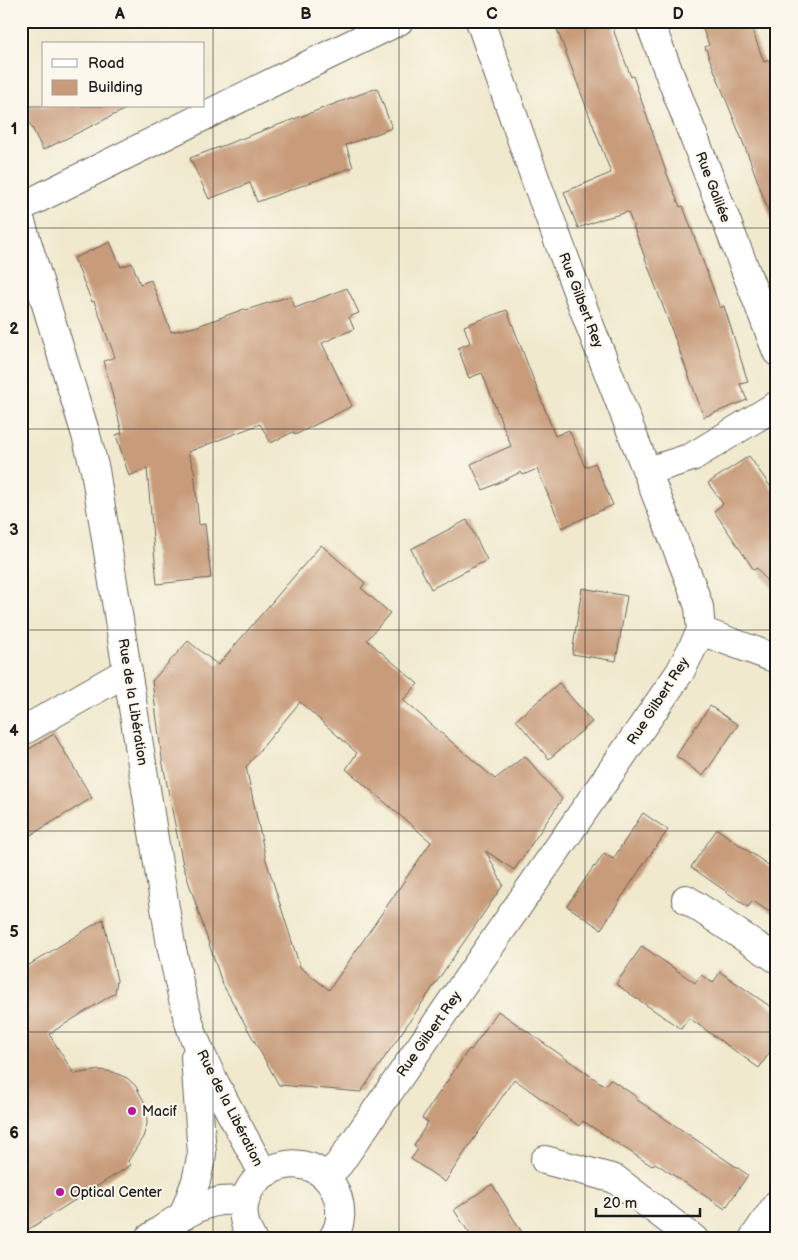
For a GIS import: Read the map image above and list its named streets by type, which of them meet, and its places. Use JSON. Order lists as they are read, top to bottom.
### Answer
{
  "streets": {
    "street": ["Rue Galilée", "Rue Gilbert Rey", "Rue de la Libération"]
  },
  "places": ["Macif", "Optical Center"],
  "legend": ["Road", "Building"],
  "scale_bar": "20 m",
  "grid": {
    "columns": [
      "A",
      "B",
      "C",
      "D"
    ],
    "rows": [
      "1",
      "2",
      "3",
      "4",
      "5",
      "6"
    ]
  }
}
